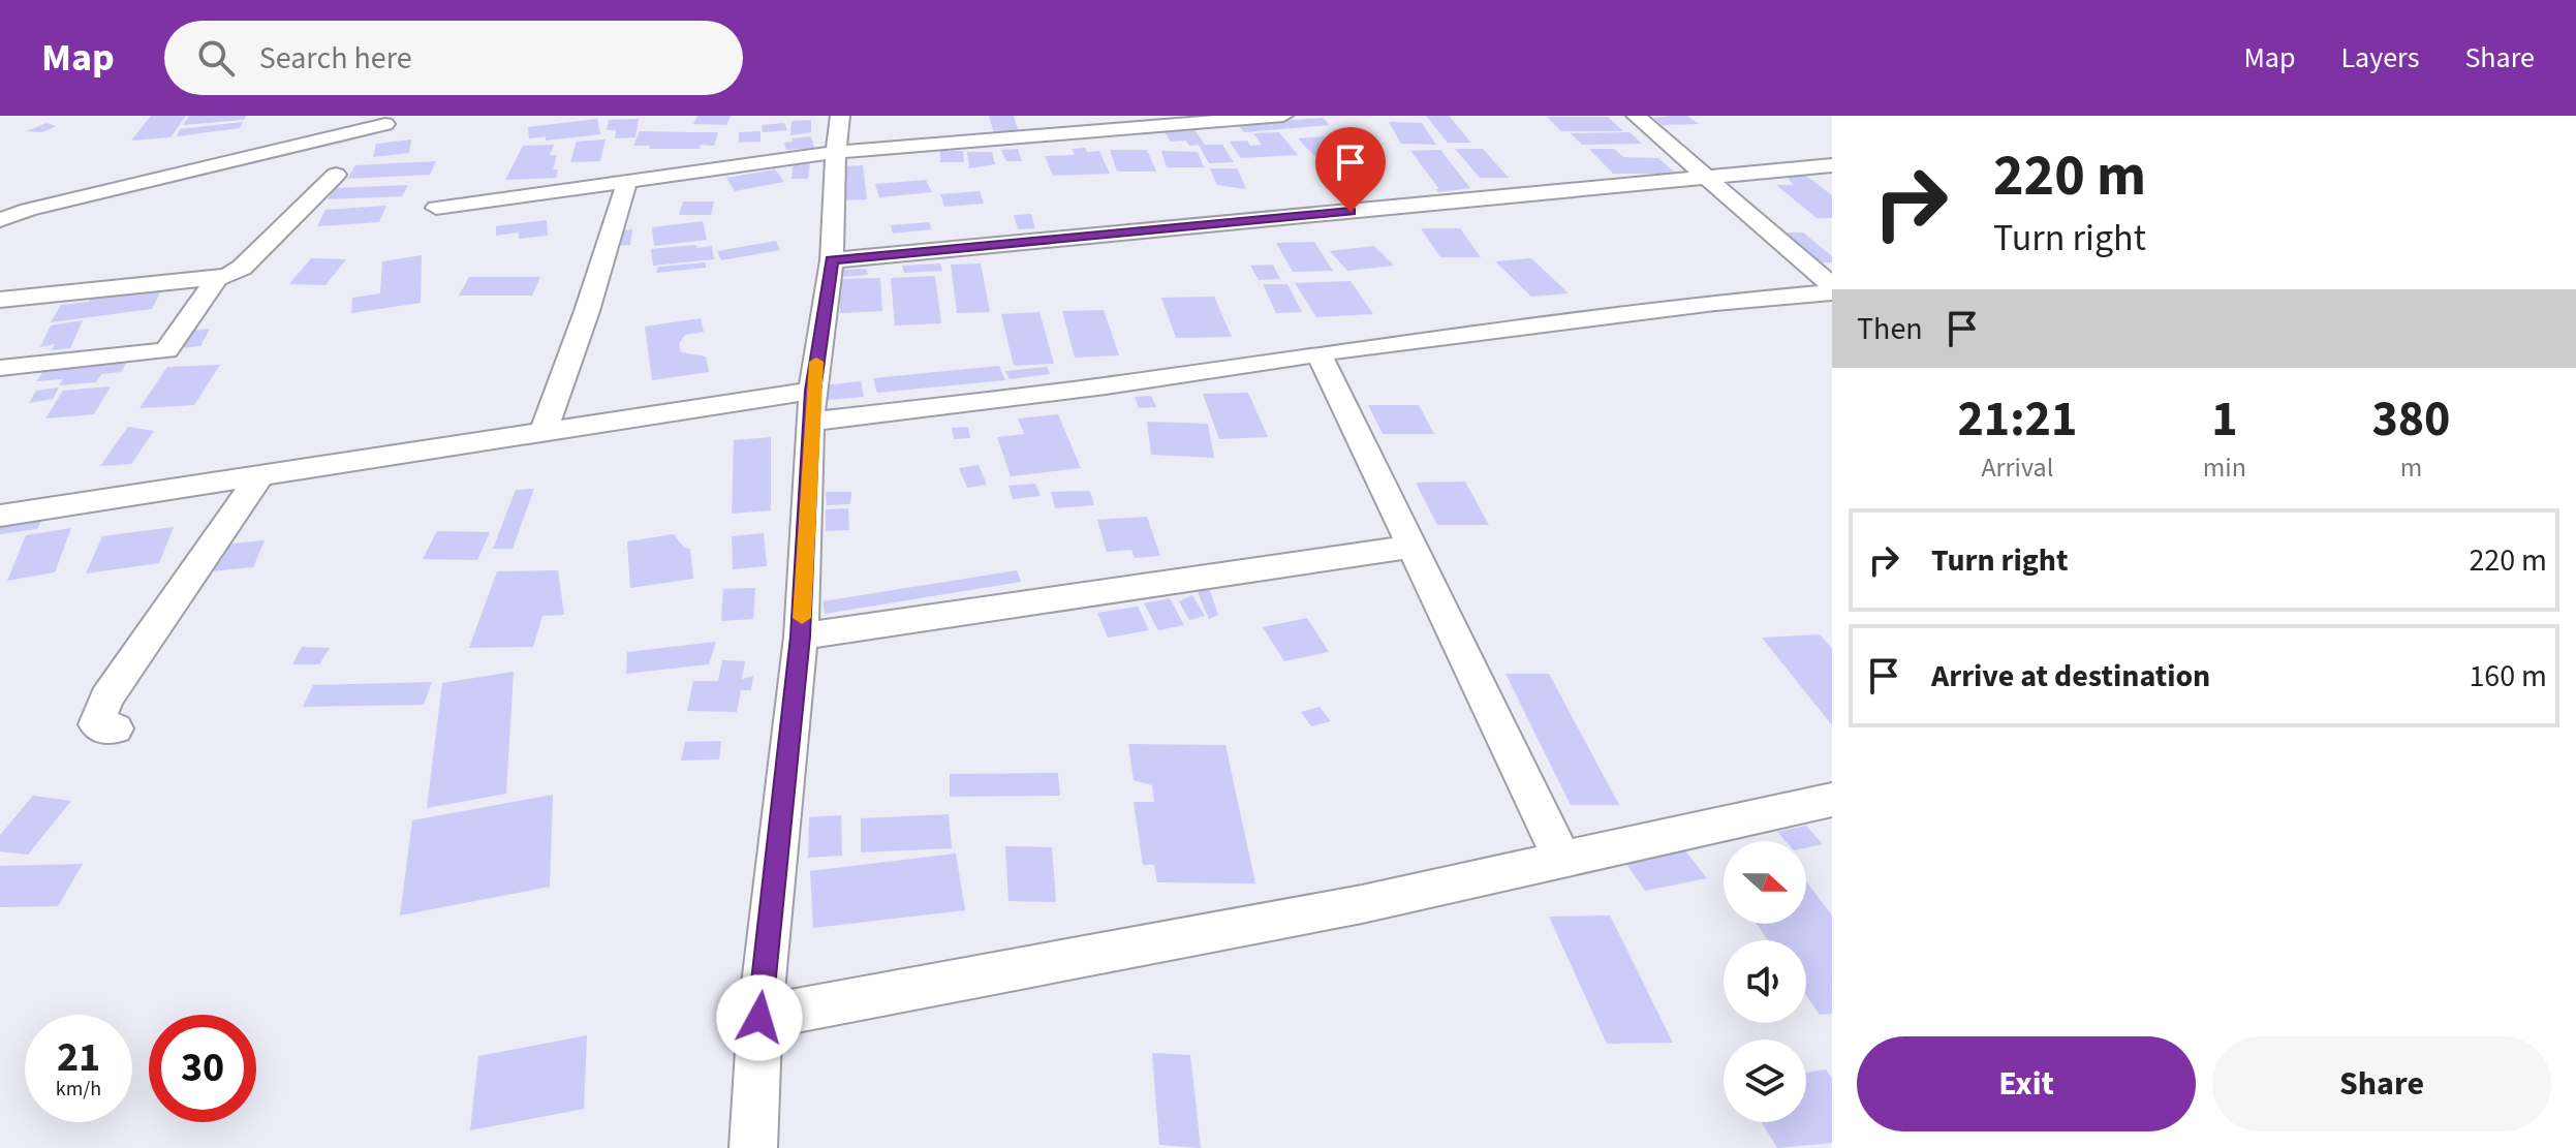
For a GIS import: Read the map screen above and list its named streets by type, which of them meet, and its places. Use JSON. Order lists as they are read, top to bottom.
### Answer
{
  "north": "right",
  "page": {
    "header": "Map",
    "search": "Search here",
    "nav": ["Map", "Layers", "Share"],
    "turn": ["220 m", "Turn right"],
    "then": "Then",
    "eta": [
      "21:21",
      "Arrival",
      "1",
      "min",
      "380",
      "m"
    ],
    "list": [
      {
        "name": "Turn right",
        "value": "220 m"
      },
      {
        "name": "Arrive at destination",
        "value": "160 m"
      }
    ],
    "speed": "21 km/h",
    "limit": "30",
    "buttons": ["Exit", "Share"]
  }
}
